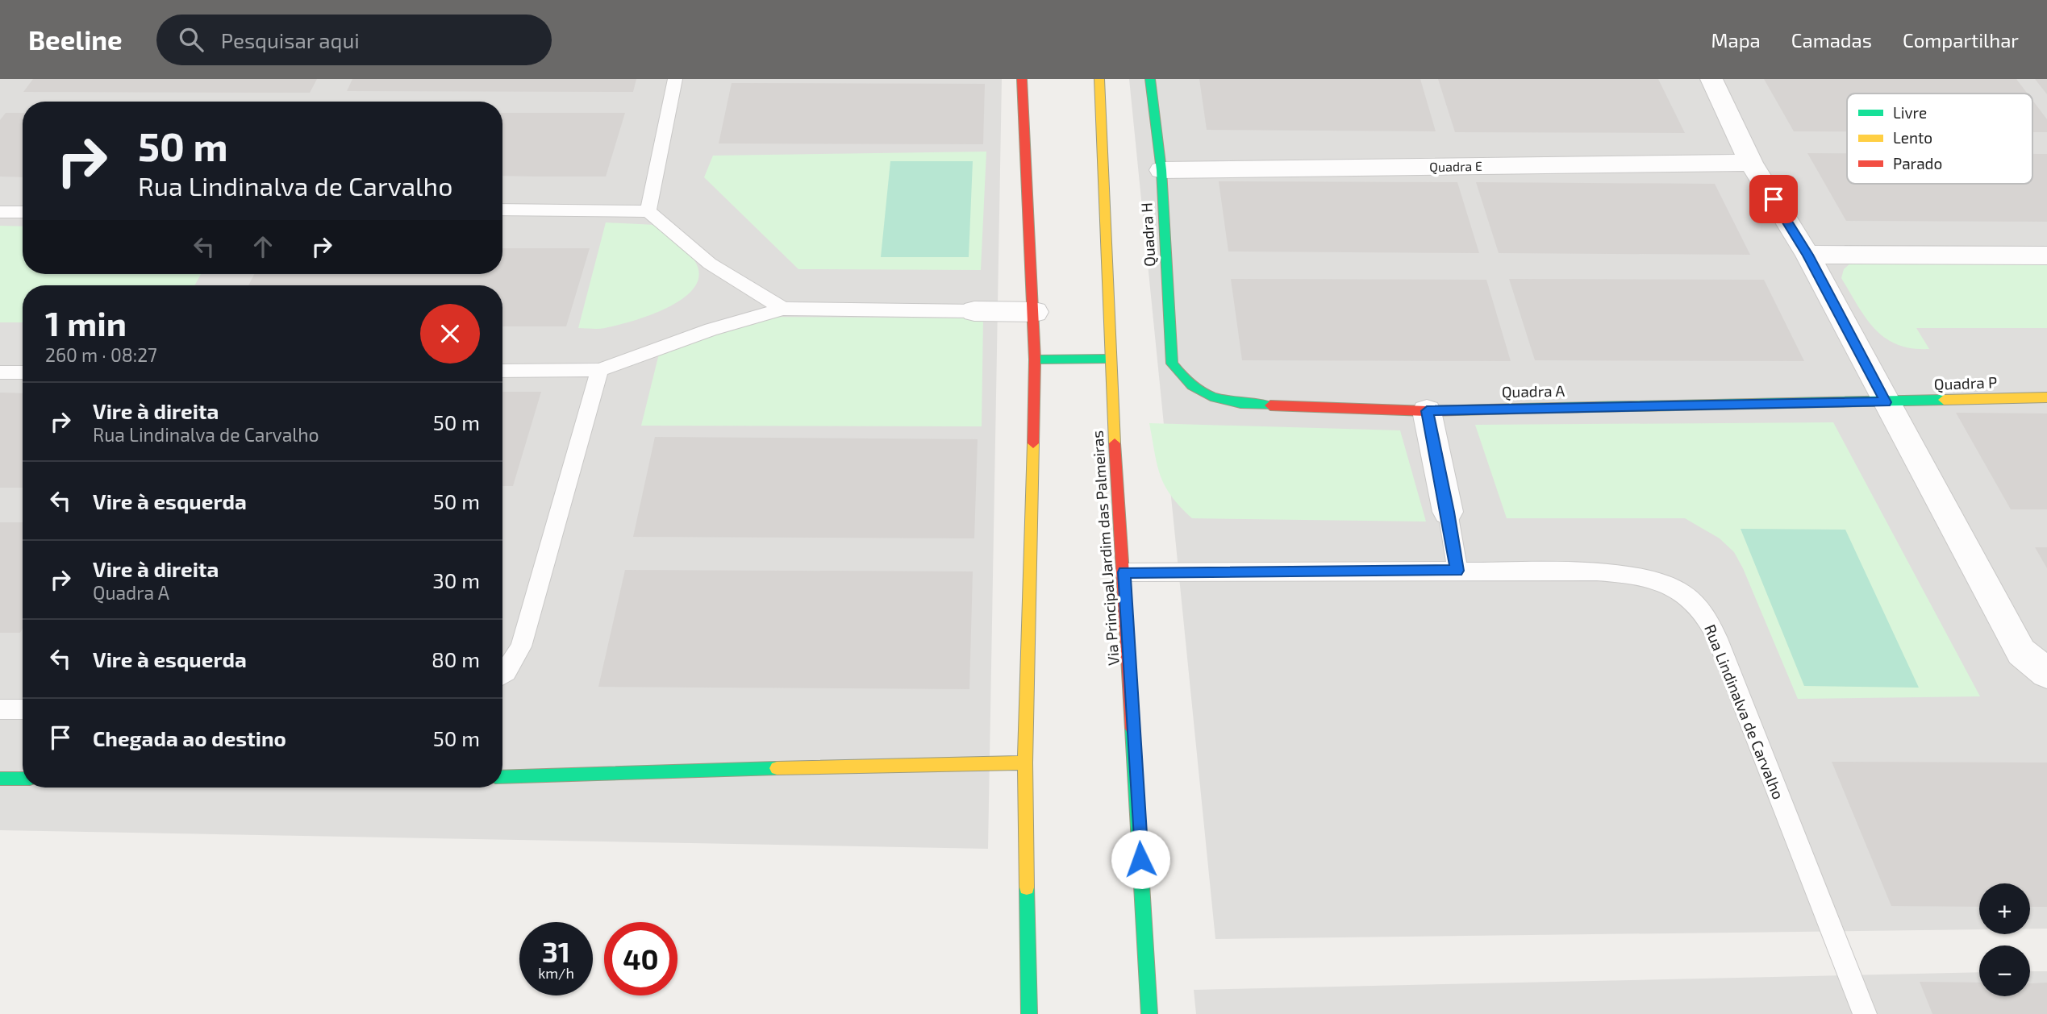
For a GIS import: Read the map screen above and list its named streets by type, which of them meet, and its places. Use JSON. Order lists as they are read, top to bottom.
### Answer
{
  "streets": {
    "street": [
      "Quadra E",
      "Quadra H",
      "Quadra P",
      "Quadra A",
      "Via Principal Jardim das Palmeiras"
    ],
    "lane": ["Rua Lindinalva de Carvalho"]
  },
  "crossings": [
    ["Quadra E", "Quadra H"],
    ["Quadra H", "Quadra A"],
    ["Quadra P", "Quadra A"],
    ["Via Principal Jardim das Palmeiras", "Rua Lindinalva de Carvalho"]
  ],
  "legend": ["Livre", "Lento", "Parado"],
  "page": {
    "header": "Beeline",
    "search": "Pesquisar aqui",
    "nav": ["Mapa", "Camadas", "Compartilhar"],
    "turn": ["50 m", "Rua Lindinalva de Carvalho"],
    "heading": ["1 min", "260 m · 08:27"],
    "list": [
      {
        "name": "Vire à direita",
        "note": "Rua Lindinalva de Carvalho",
        "value": "50 m"
      },
      {
        "name": "Vire à esquerda",
        "value": "50 m"
      },
      {
        "name": "Vire à direita",
        "note": "Quadra A",
        "value": "30 m"
      },
      {
        "name": "Vire à esquerda",
        "value": "80 m"
      },
      {
        "name": "Chegada ao destino",
        "value": "50 m"
      }
    ],
    "map_buttons": ["+", "−"],
    "speed": "31 km/h",
    "limit": "40"
  }
}
